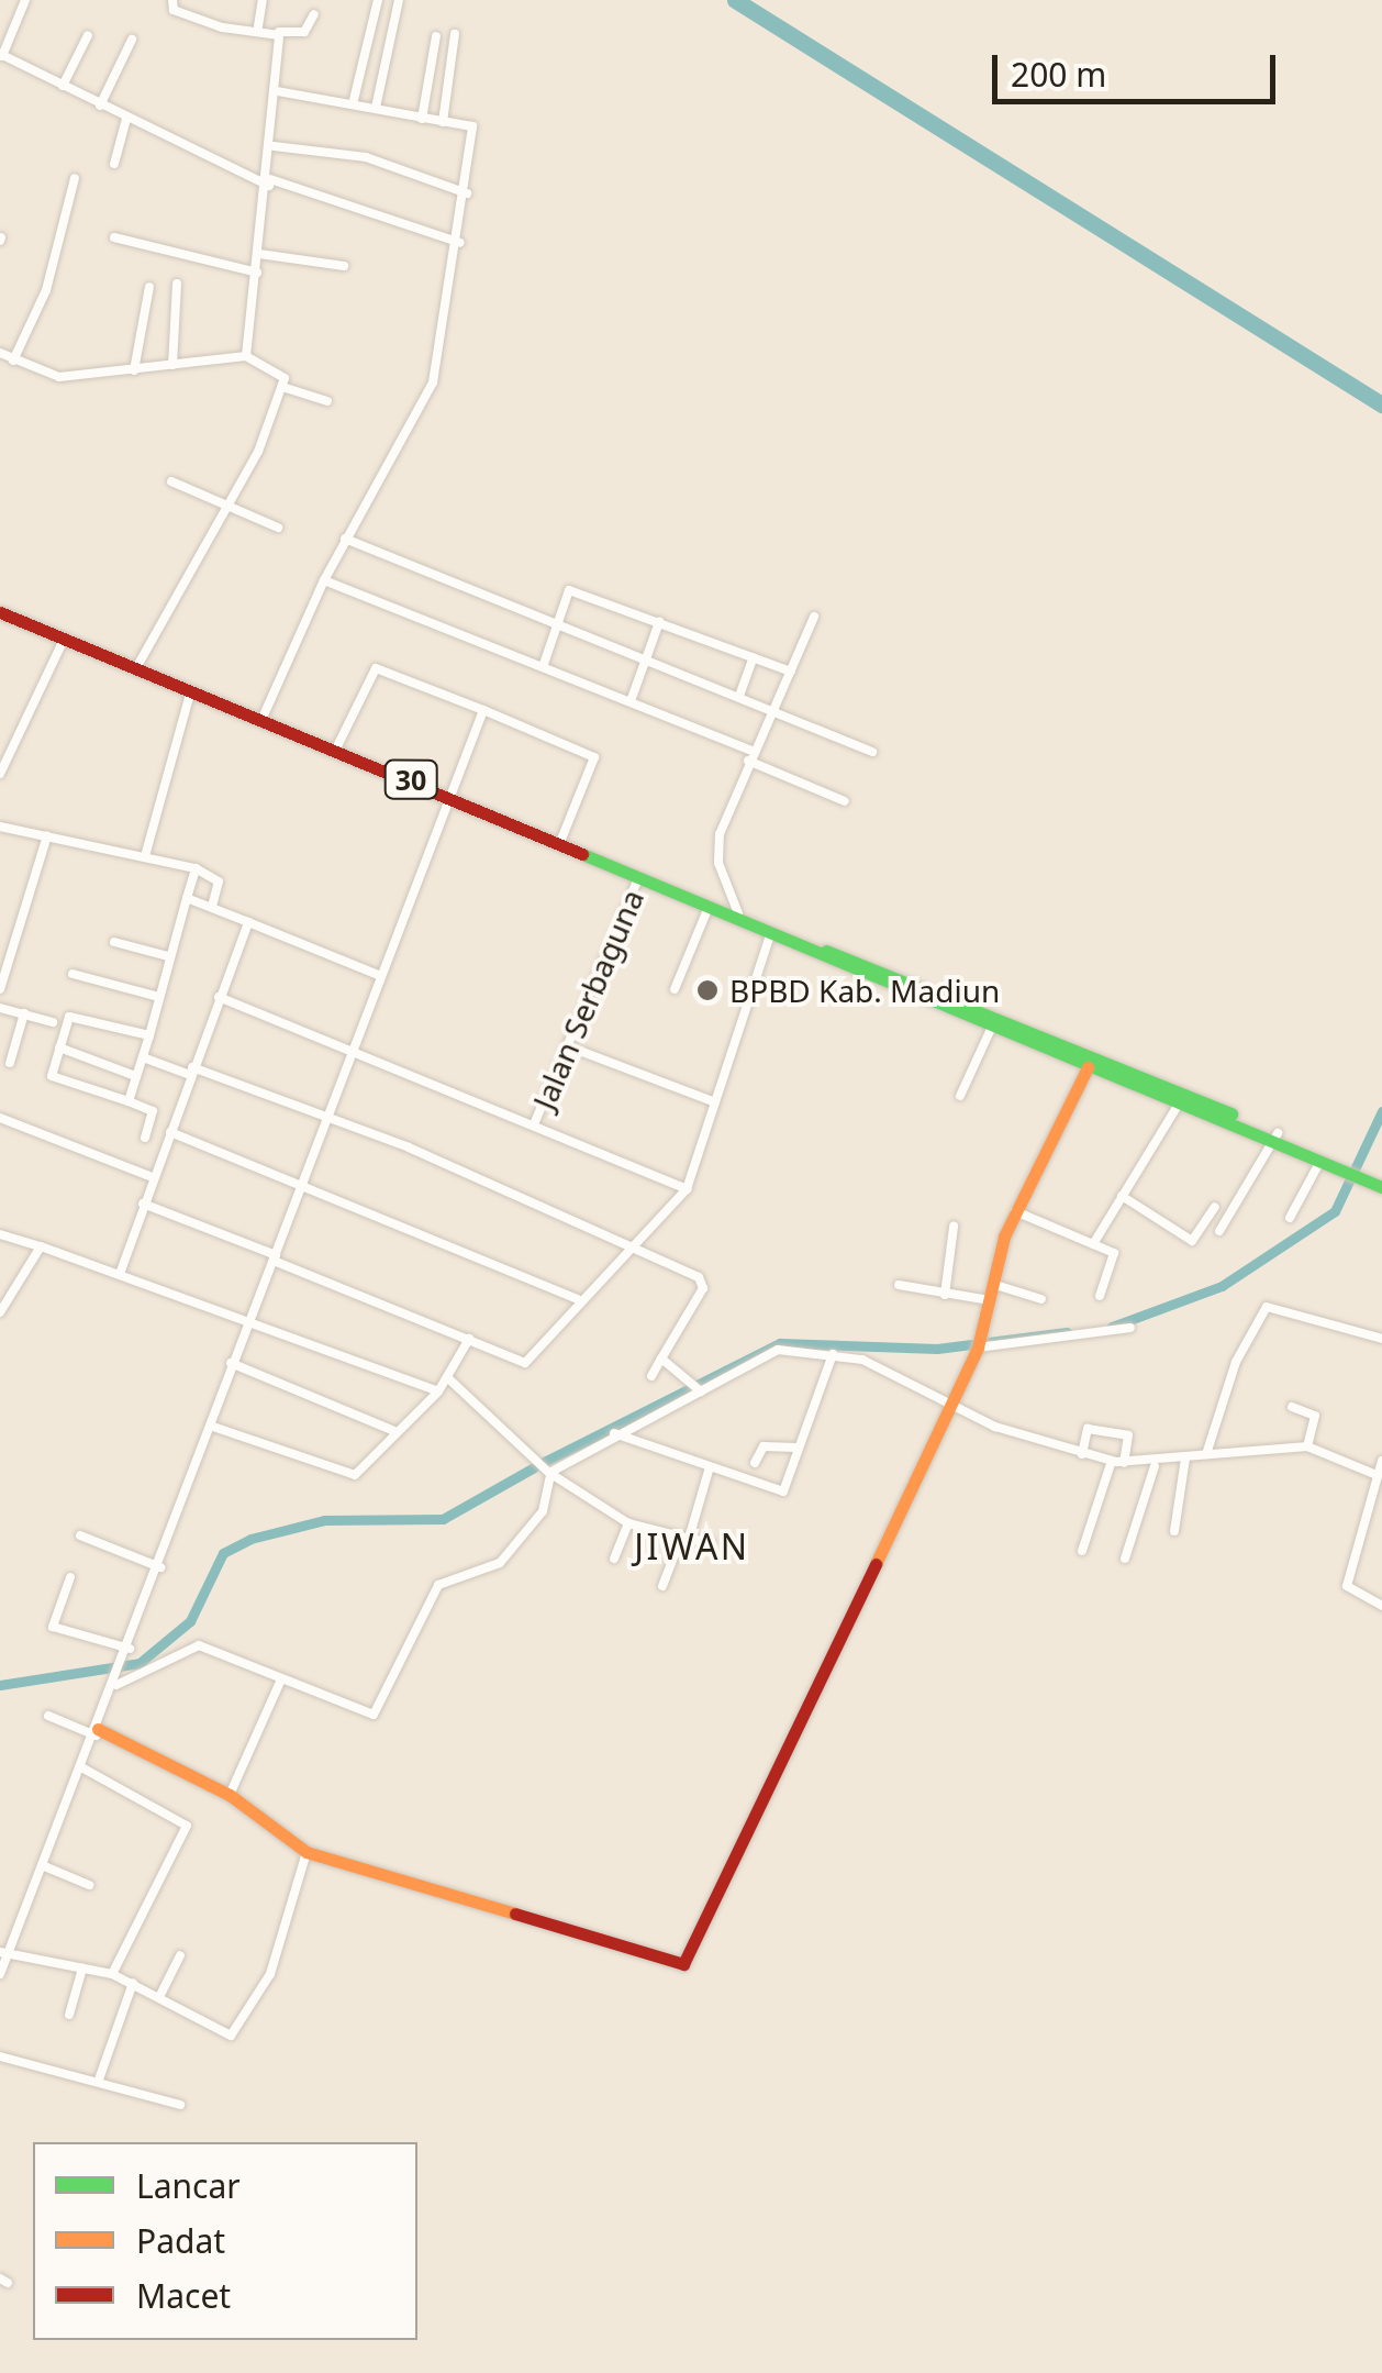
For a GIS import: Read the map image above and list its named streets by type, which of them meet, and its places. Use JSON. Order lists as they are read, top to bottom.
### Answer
{
  "streets": {
    "main road": ["30"],
    "street": ["Jalan Serbaguna"]
  },
  "crossings": [
    ["30", "Jalan Serbaguna"]
  ],
  "districts": ["JIWAN"],
  "places": ["BPBD Kab. Madiun"],
  "legend": ["Lancar", "Padat", "Macet"],
  "scale_bar": "200 m"
}
